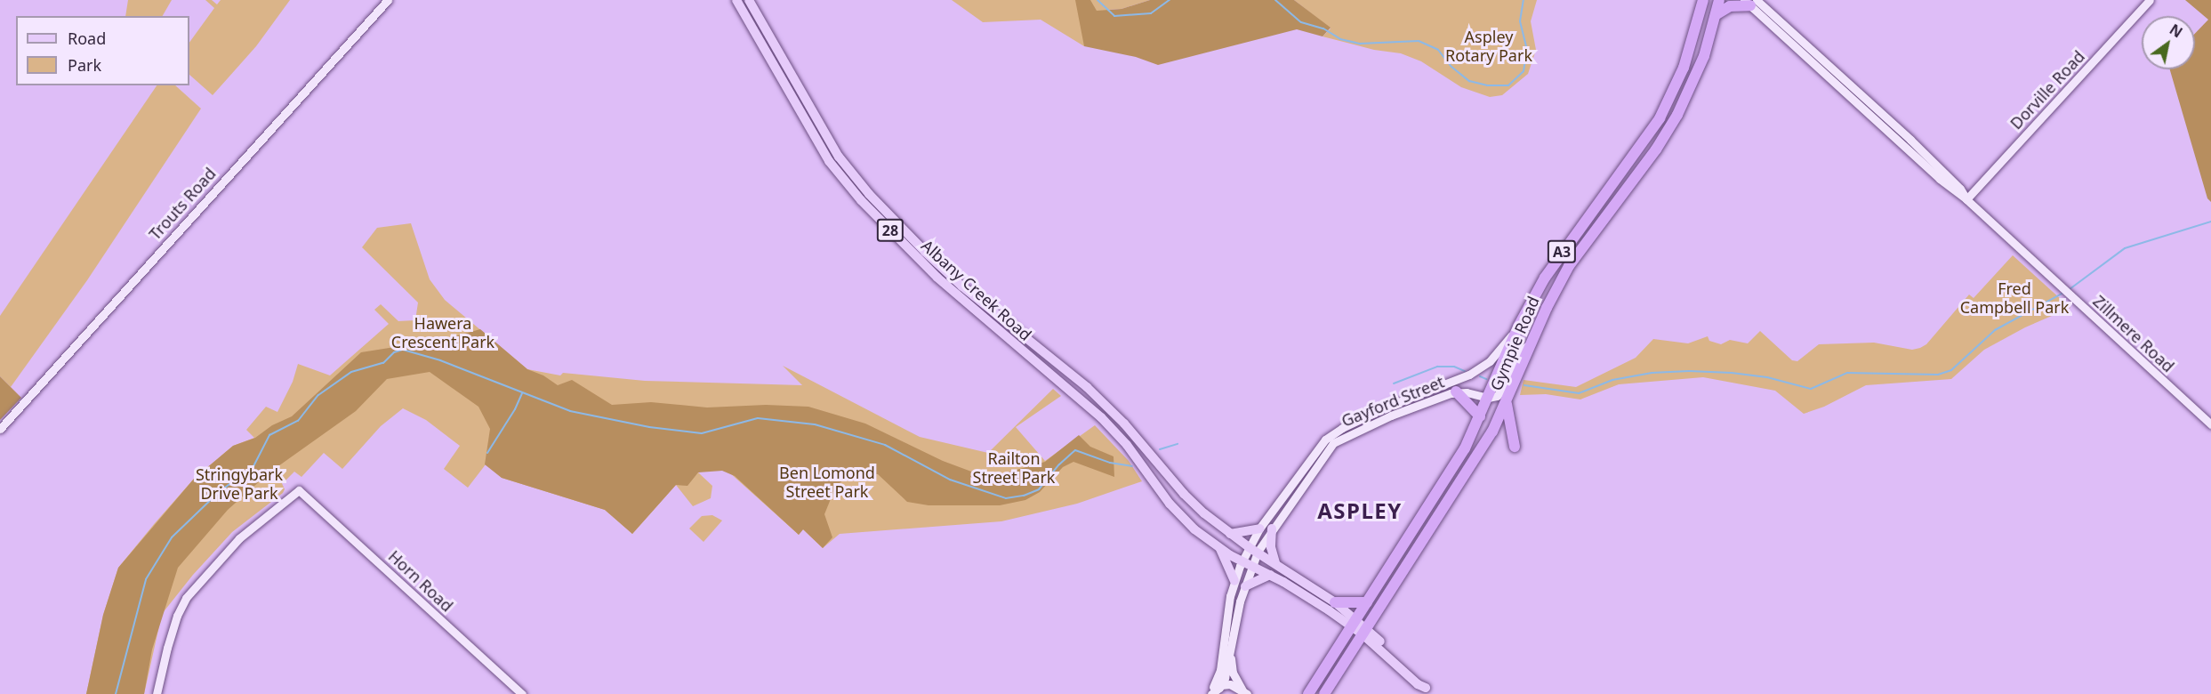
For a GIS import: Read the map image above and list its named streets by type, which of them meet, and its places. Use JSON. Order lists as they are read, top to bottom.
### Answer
{
  "streets": {
    "highway": ["A3", "Gympie Road"],
    "main road": [
      "Dorville Road",
      "Trouts Road",
      "28",
      "Albany Creek Road",
      "Zillmere Road",
      "Gayford Street",
      "Horn Road"
    ]
  },
  "crossings": [
    ["Dorville Road", "Zillmere Road"],
    ["28", "Albany Creek Road"],
    ["28", "Gympie Road"],
    ["28", "Gayford Street"],
    ["Albany Creek Road", "Gayford Street"],
    ["Gympie Road", "Gayford Street"]
  ],
  "districts": ["ASPLEY"],
  "parks": [
    "Aspley Rotary Park",
    "Fred Campbell Park",
    "Hawera Crescent Park",
    "Railton Street Park",
    "Ben Lomond Street Park",
    "Stringybark Drive Park"
  ],
  "legend": ["Road", "Park"],
  "north": "top right"
}
